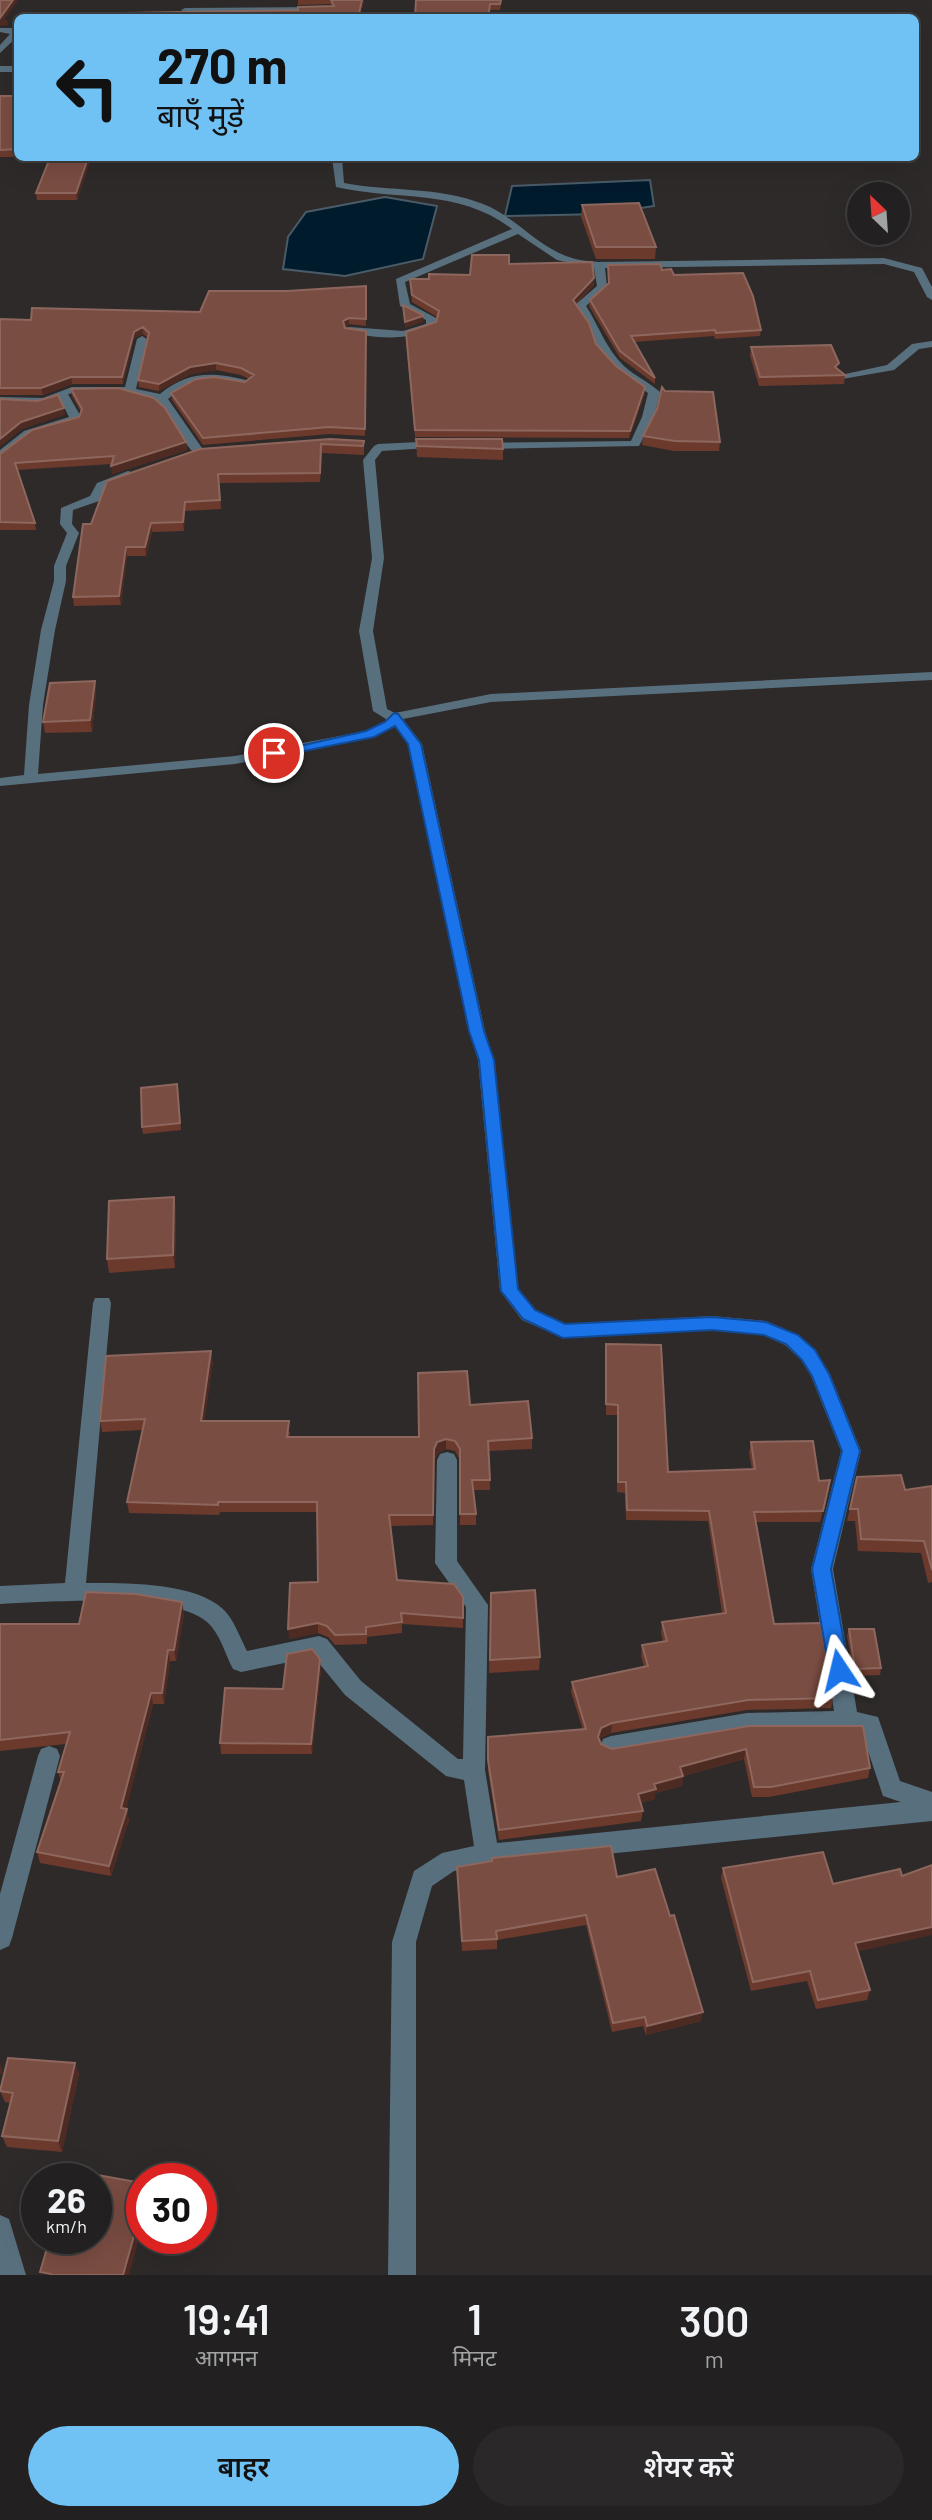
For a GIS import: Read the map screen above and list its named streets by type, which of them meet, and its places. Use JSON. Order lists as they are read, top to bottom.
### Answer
{
  "north": "top left",
  "page": {
    "turn": ["270 m", "बाएँ मुड़ें"],
    "speed": "26 km/h",
    "limit": "30",
    "eta": [
      "19:41",
      "आगमन",
      "1",
      "मिनट",
      "300",
      "m"
    ],
    "buttons": ["बाहर", "शेयर करें"]
  }
}
